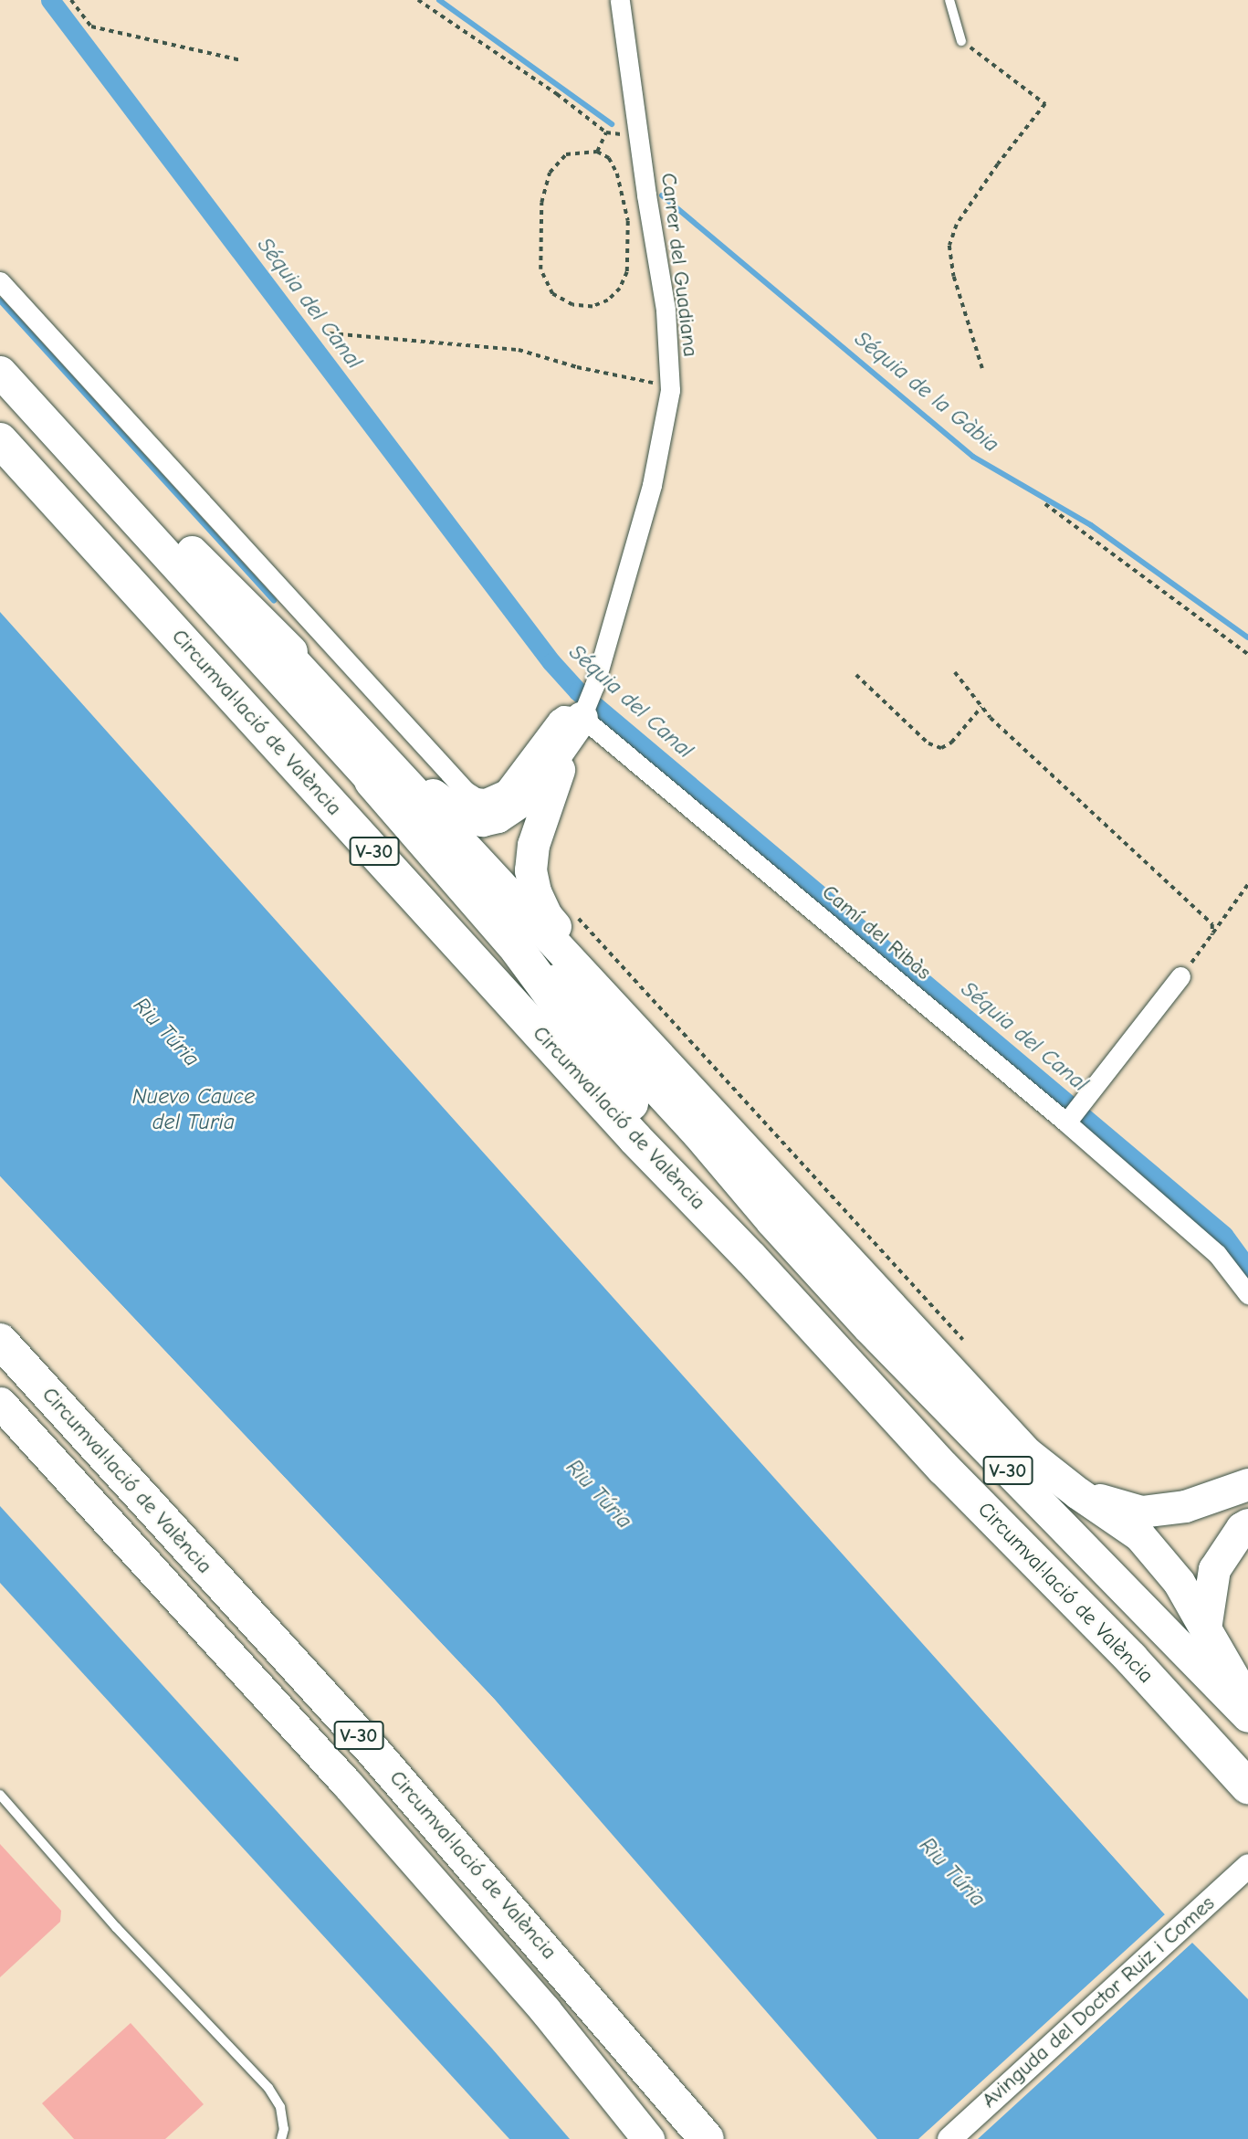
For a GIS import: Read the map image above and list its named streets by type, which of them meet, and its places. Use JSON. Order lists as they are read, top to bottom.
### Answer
{
  "streets": {
    "highway": ["Circumval·lació de València", "V-30"],
    "street": ["Carrer del Guadiana", "Camí del Ribàs", "Avinguda del Doctor Ruiz i Comes"]
  },
  "crossings": [
    ["Carrer del Guadiana", "Camí del Ribàs"]
  ],
  "water": [
    "Séquia del Canal",
    "Séquia de la Gàbia",
    "Riu Túria",
    "Nuevo Cauce del Turia"
  ]
}
